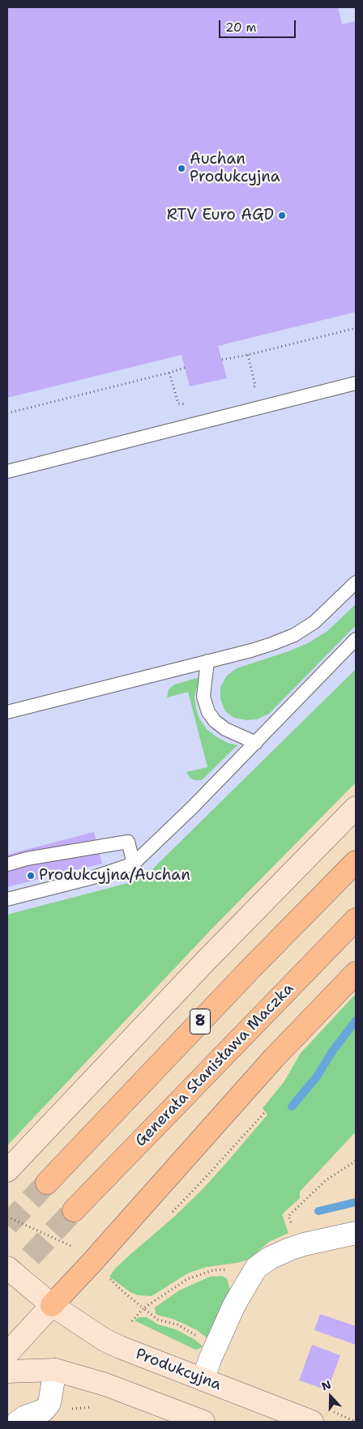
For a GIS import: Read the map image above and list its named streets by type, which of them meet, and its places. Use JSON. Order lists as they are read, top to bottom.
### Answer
{
  "streets": {
    "highway": ["8", "Generała Stanisława Maczka"],
    "main road": ["Produkcyjna"]
  },
  "places": ["Auchan Produkcyjna", "RTV Euro AGD", "Produkcyjna/Auchan"],
  "scale_bar": "20 m",
  "north": "top"
}
